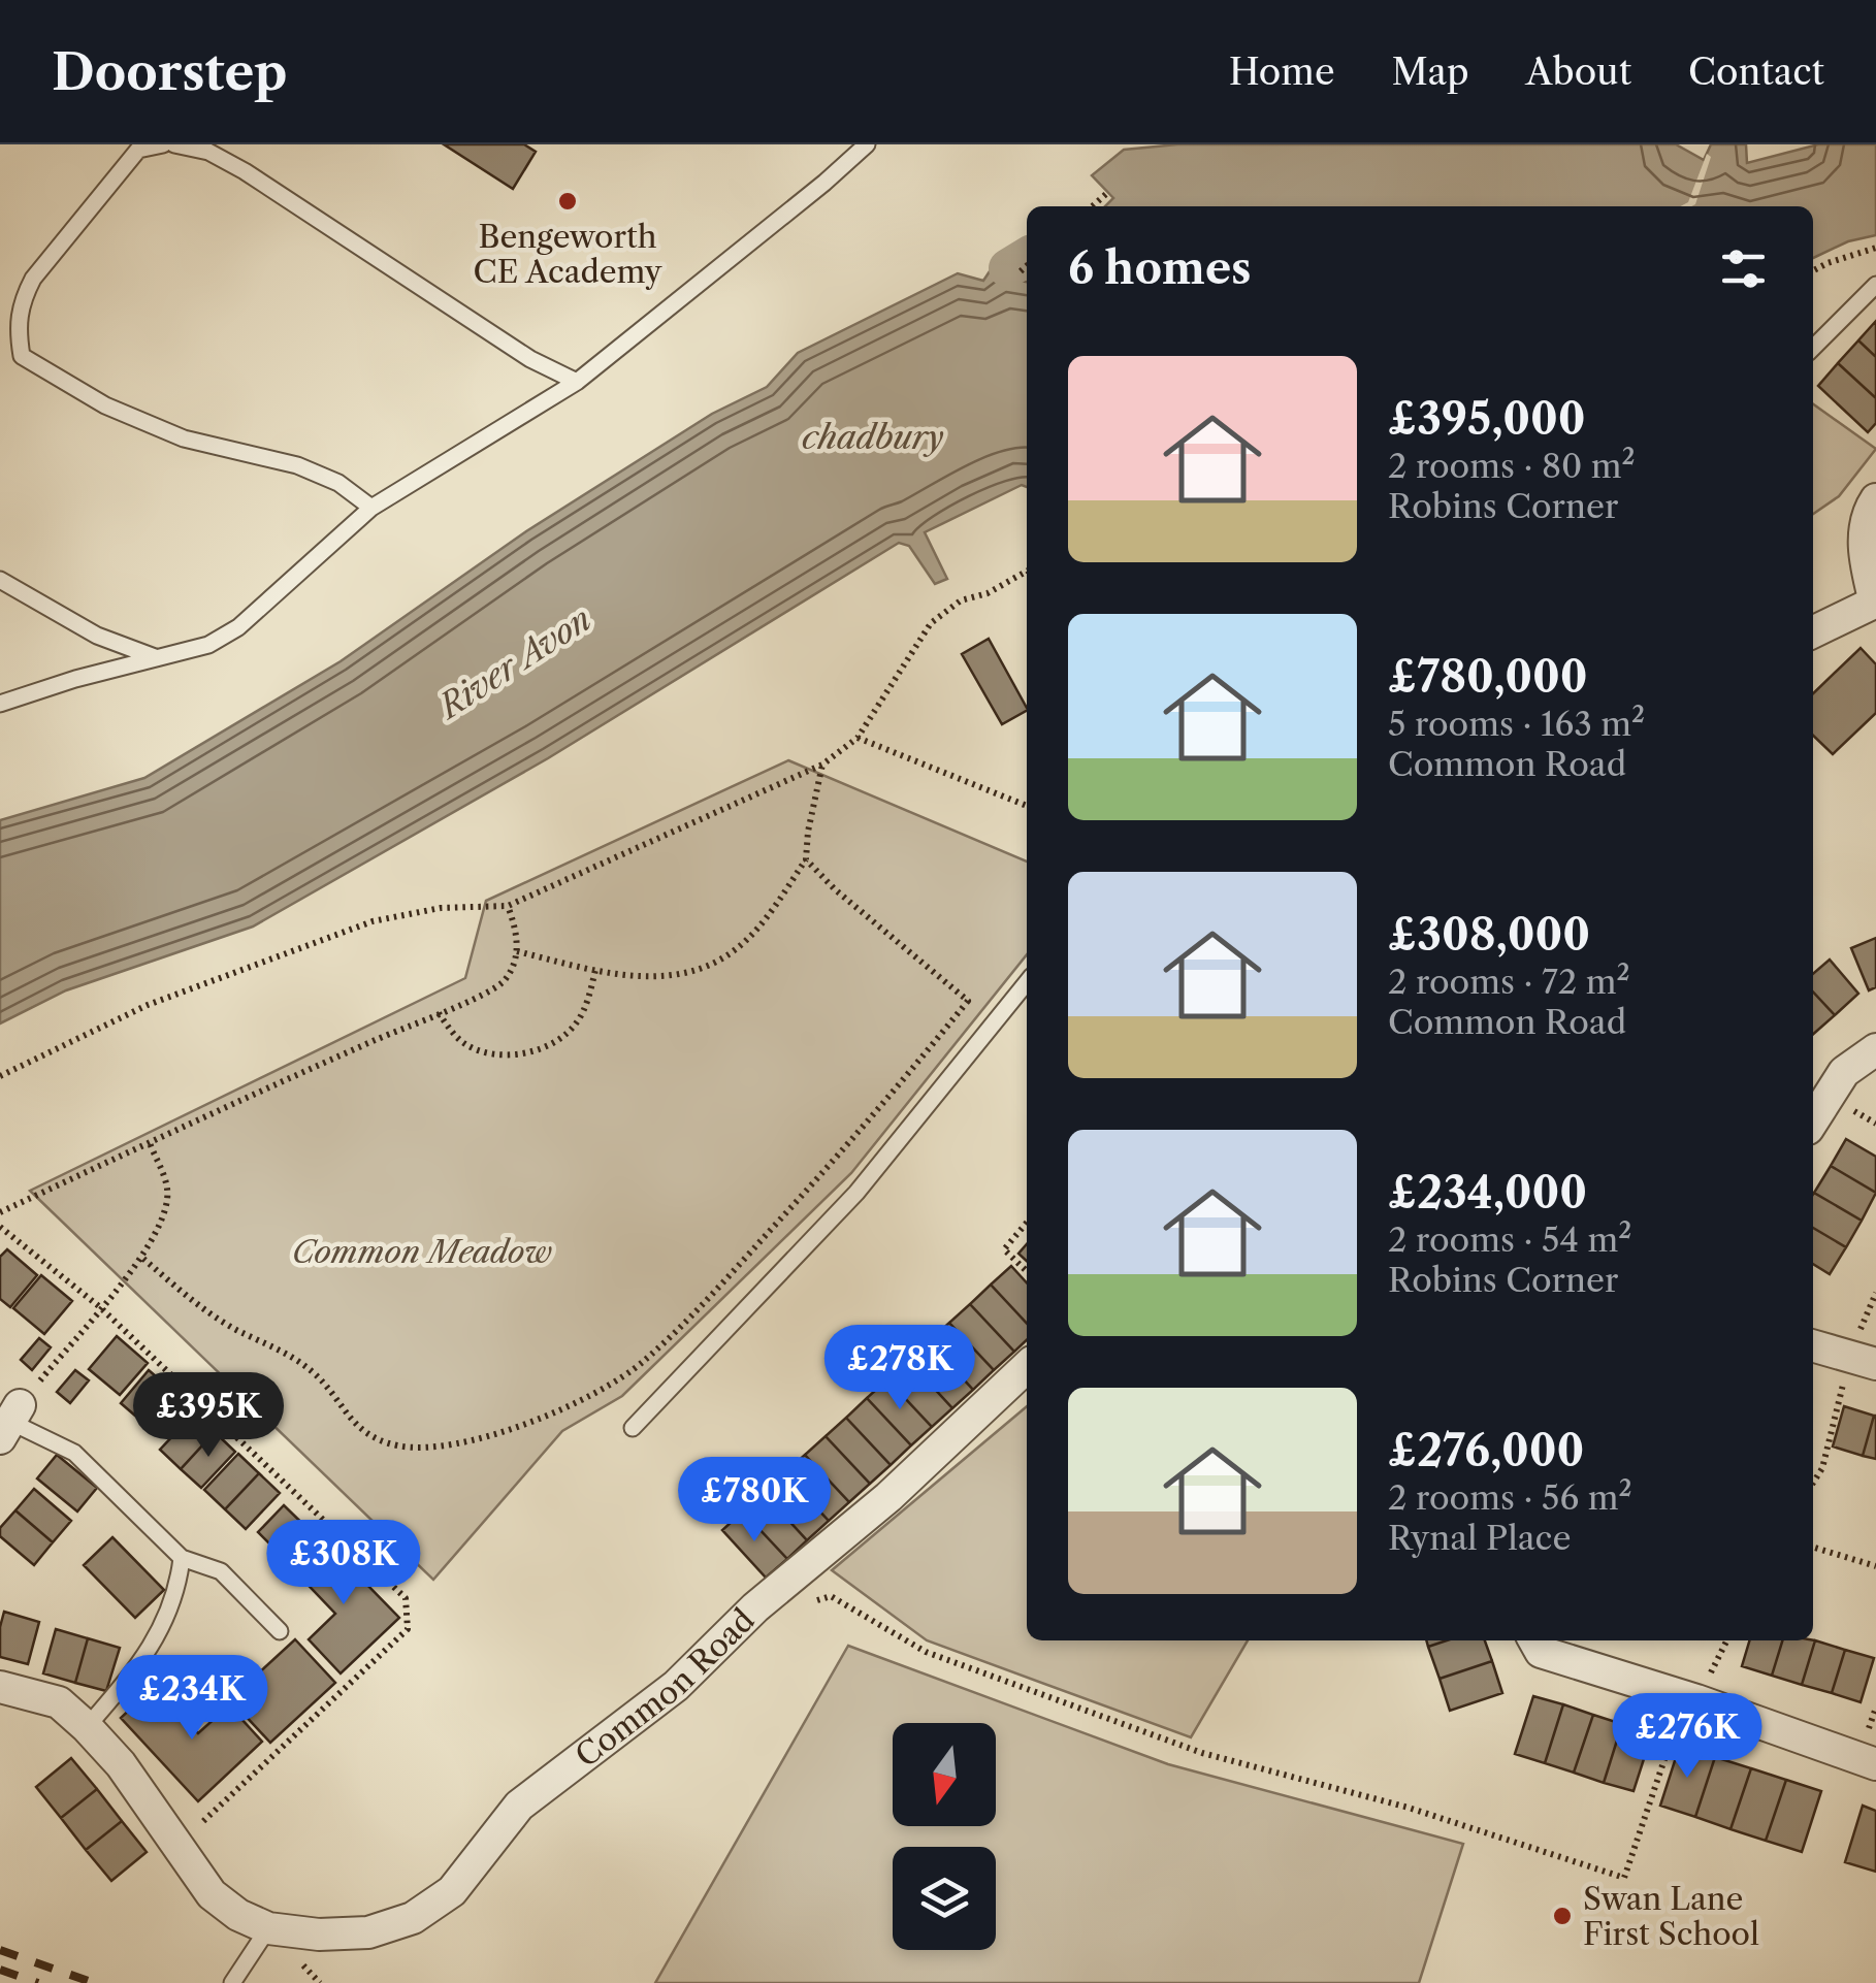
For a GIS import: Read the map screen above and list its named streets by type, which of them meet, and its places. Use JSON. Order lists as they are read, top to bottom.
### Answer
{
  "streets": {
    "street": ["Common Road"]
  },
  "water": ["chadbury", "River Avon"],
  "parks": ["Common Meadow"],
  "places": ["Bengeworth CE Academy", "Swan Lane First School"],
  "north": "bottom",
  "page": {
    "header": "Doorstep",
    "nav": [
      "Home",
      "Map",
      "About",
      "Contact"
    ],
    "heading": "6 homes",
    "list": [
      {
        "name": "£395,000",
        "note": "2 rooms · 80 m² · Robins Corner"
      },
      {
        "name": "£780,000",
        "note": "5 rooms · 163 m² · Common Road"
      },
      {
        "name": "£308,000",
        "note": "2 rooms · 72 m² · Common Road"
      },
      {
        "name": "£234,000",
        "note": "2 rooms · 54 m² · Robins Corner"
      },
      {
        "name": "£276,000",
        "note": "2 rooms · 56 m² · Rynal Place"
      }
    ],
    "price": [
      "£278K",
      "£395K",
      "£780K",
      "£308K",
      "£234K",
      "£276K"
    ]
  }
}
